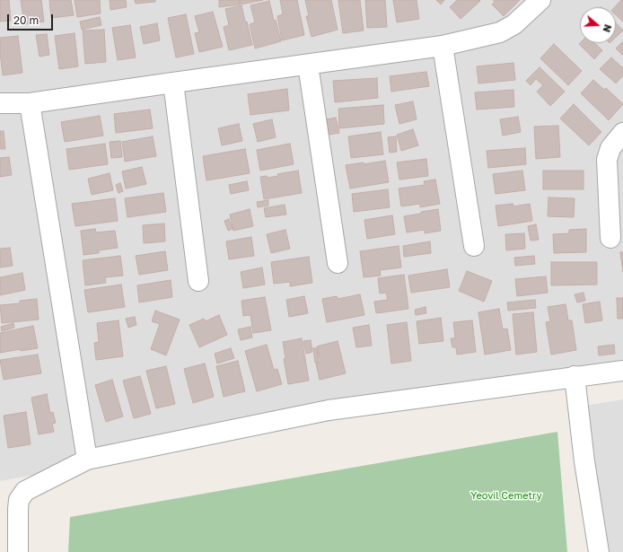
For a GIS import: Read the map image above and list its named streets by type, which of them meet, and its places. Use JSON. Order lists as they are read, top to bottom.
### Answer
{
  "parks": ["Yeovil Cemetry"],
  "scale_bar": "20 m",
  "north": "right"
}
